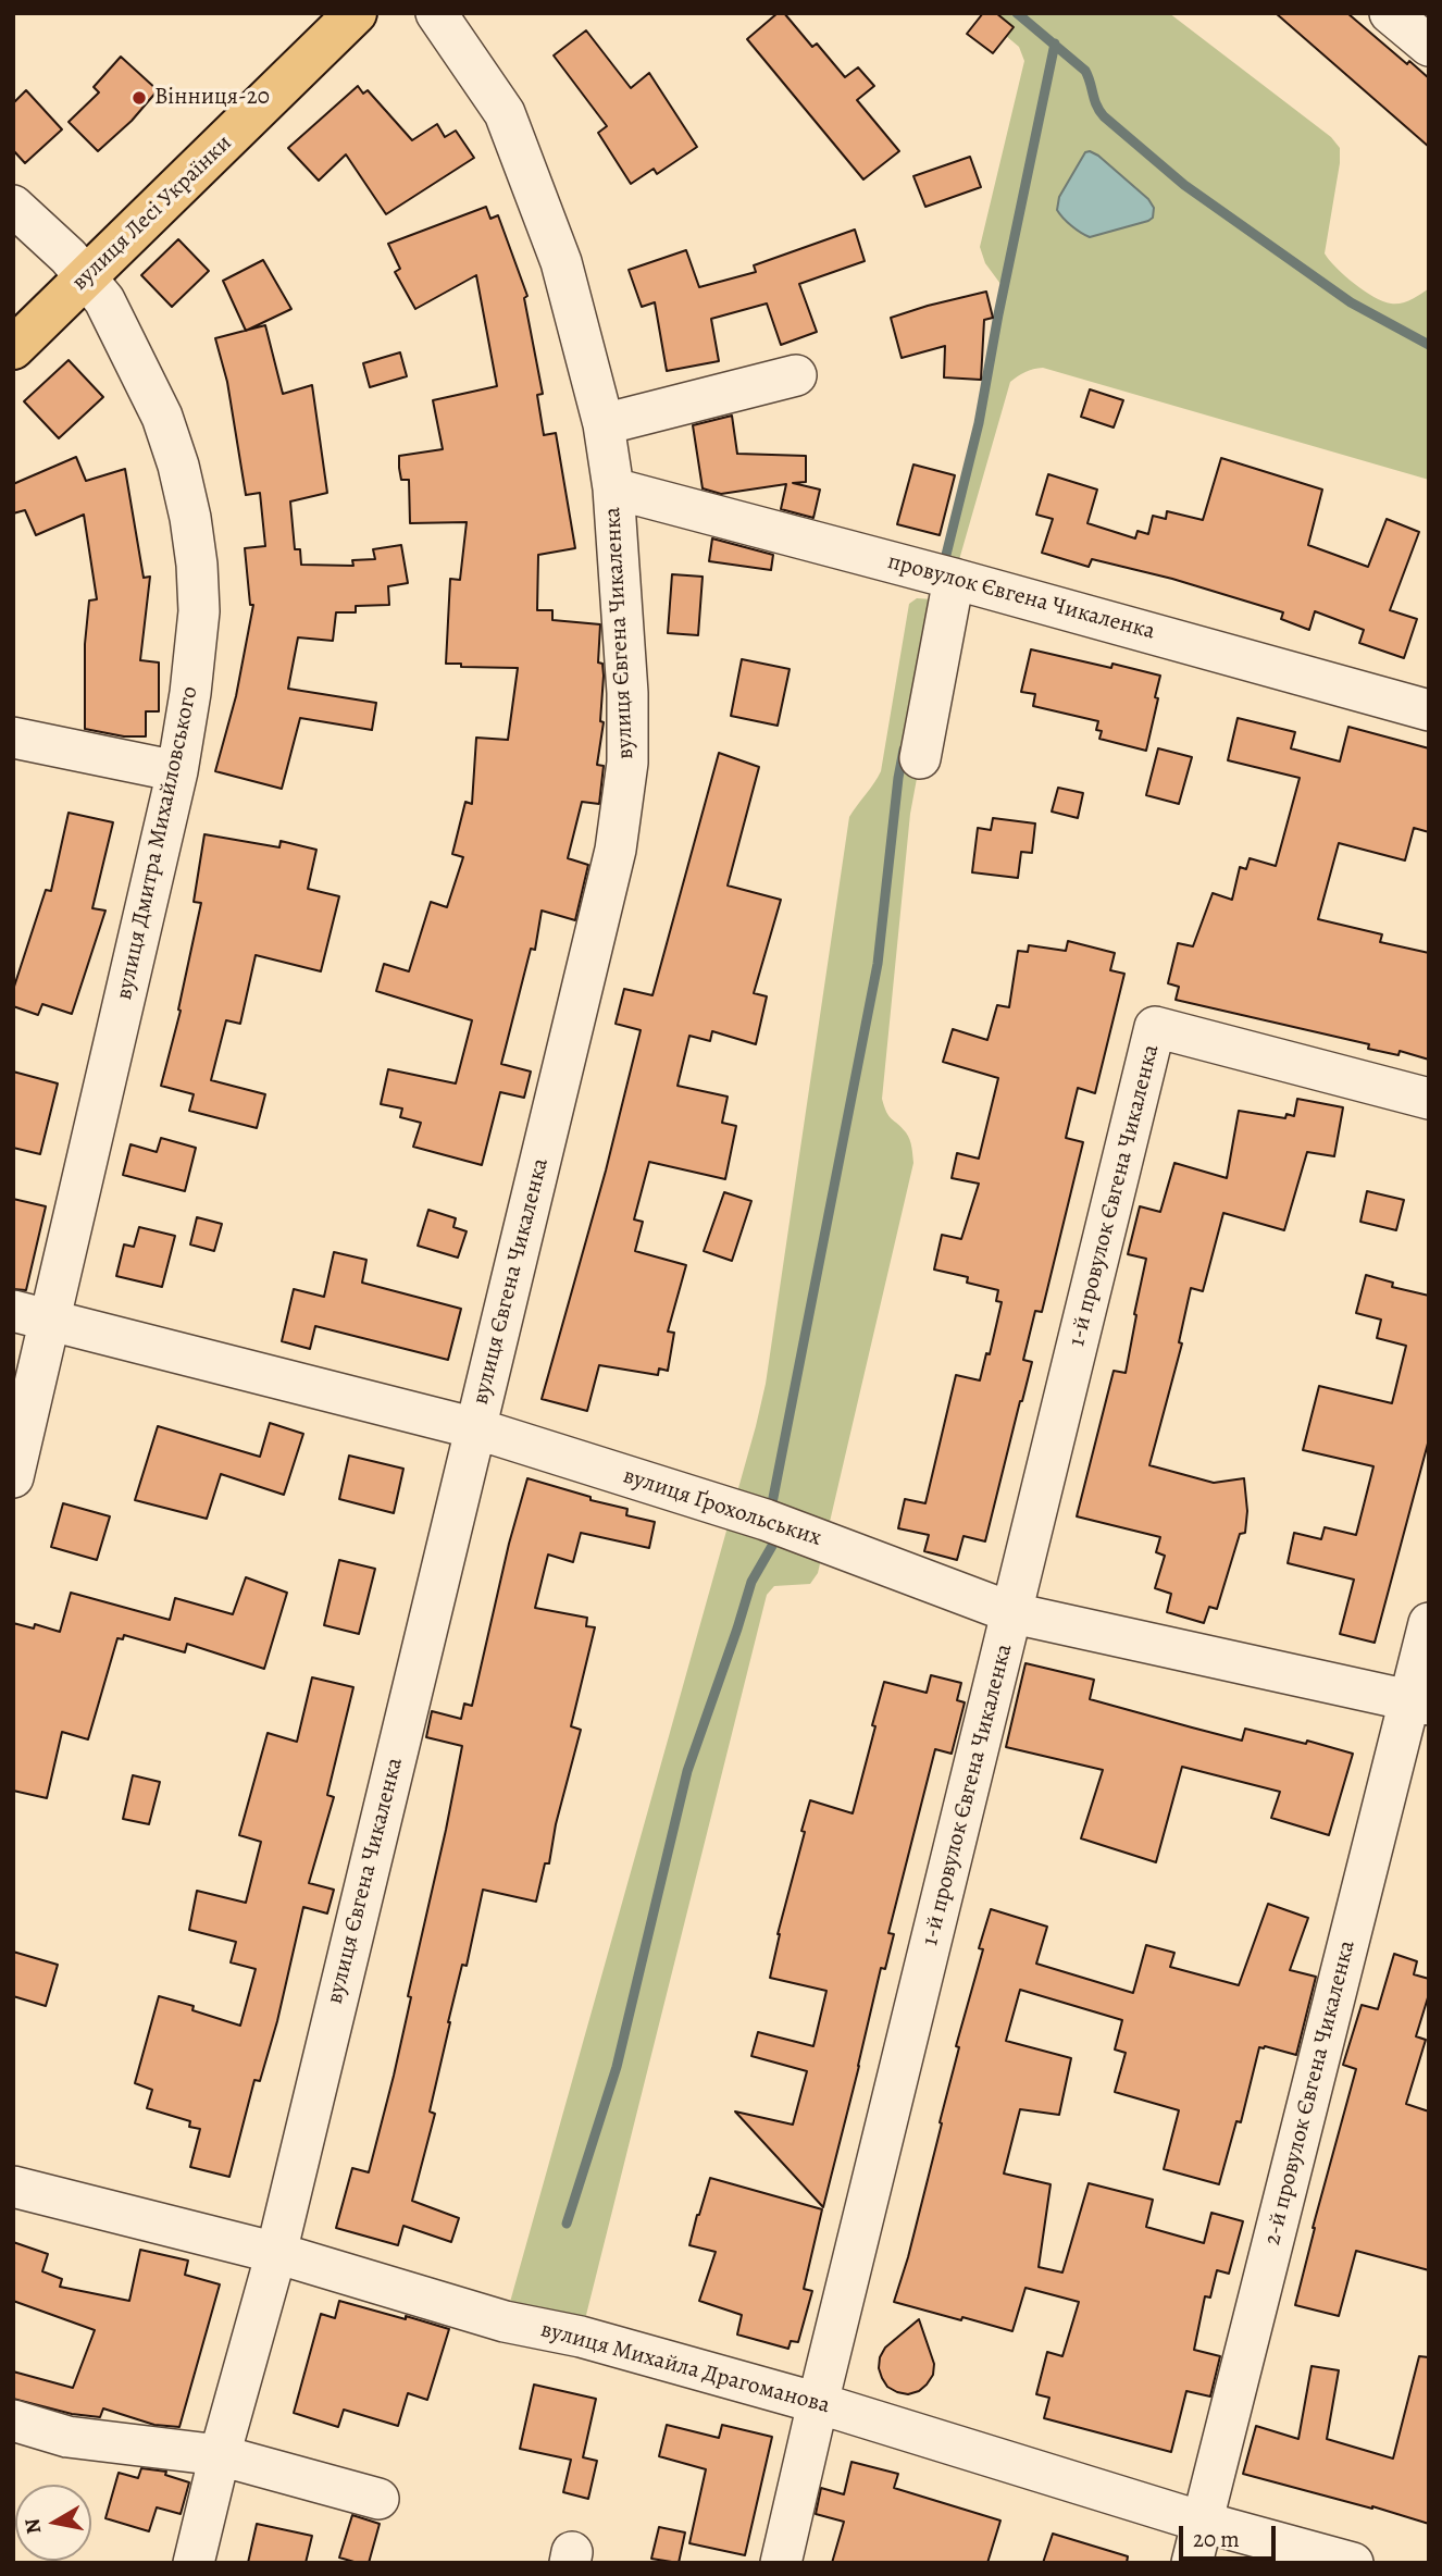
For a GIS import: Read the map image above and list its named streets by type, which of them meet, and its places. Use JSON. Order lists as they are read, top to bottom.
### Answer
{
  "streets": {
    "main road": ["вулиця Лесі Українки"],
    "street": [
      "провулок Євгена Чикаленка",
      "вулиця Євгена Чикаленка",
      "вулиця Дмитра Михайловського",
      "1-й провулок Євгена Чикаленка",
      "вулиця Ґрохольських",
      "2-й провулок Євгена Чикаленка",
      "вулиця Михайла Драгоманова"
    ]
  },
  "crossings": [
    ["вулиця Лесі Українки", "вулиця Дмитра Михайловського"],
    ["провулок Євгена Чикаленка", "вулиця Євгена Чикаленка"],
    ["вулиця Євгена Чикаленка", "вулиця Ґрохольських"],
    ["вулиця Євгена Чикаленка", "вулиця Михайла Драгоманова"],
    ["вулиця Дмитра Михайловського", "вулиця Ґрохольських"],
    ["1-й провулок Євгена Чикаленка", "вулиця Ґрохольських"],
    ["1-й провулок Євгена Чикаленка", "вулиця Михайла Драгоманова"],
    ["вулиця Ґрохольських", "2-й провулок Євгена Чикаленка"],
    ["2-й провулок Євгена Чикаленка", "вулиця Михайла Драгоманова"]
  ],
  "places": ["Вінниця-20"],
  "scale_bar": "20 m",
  "north": "left"
}
